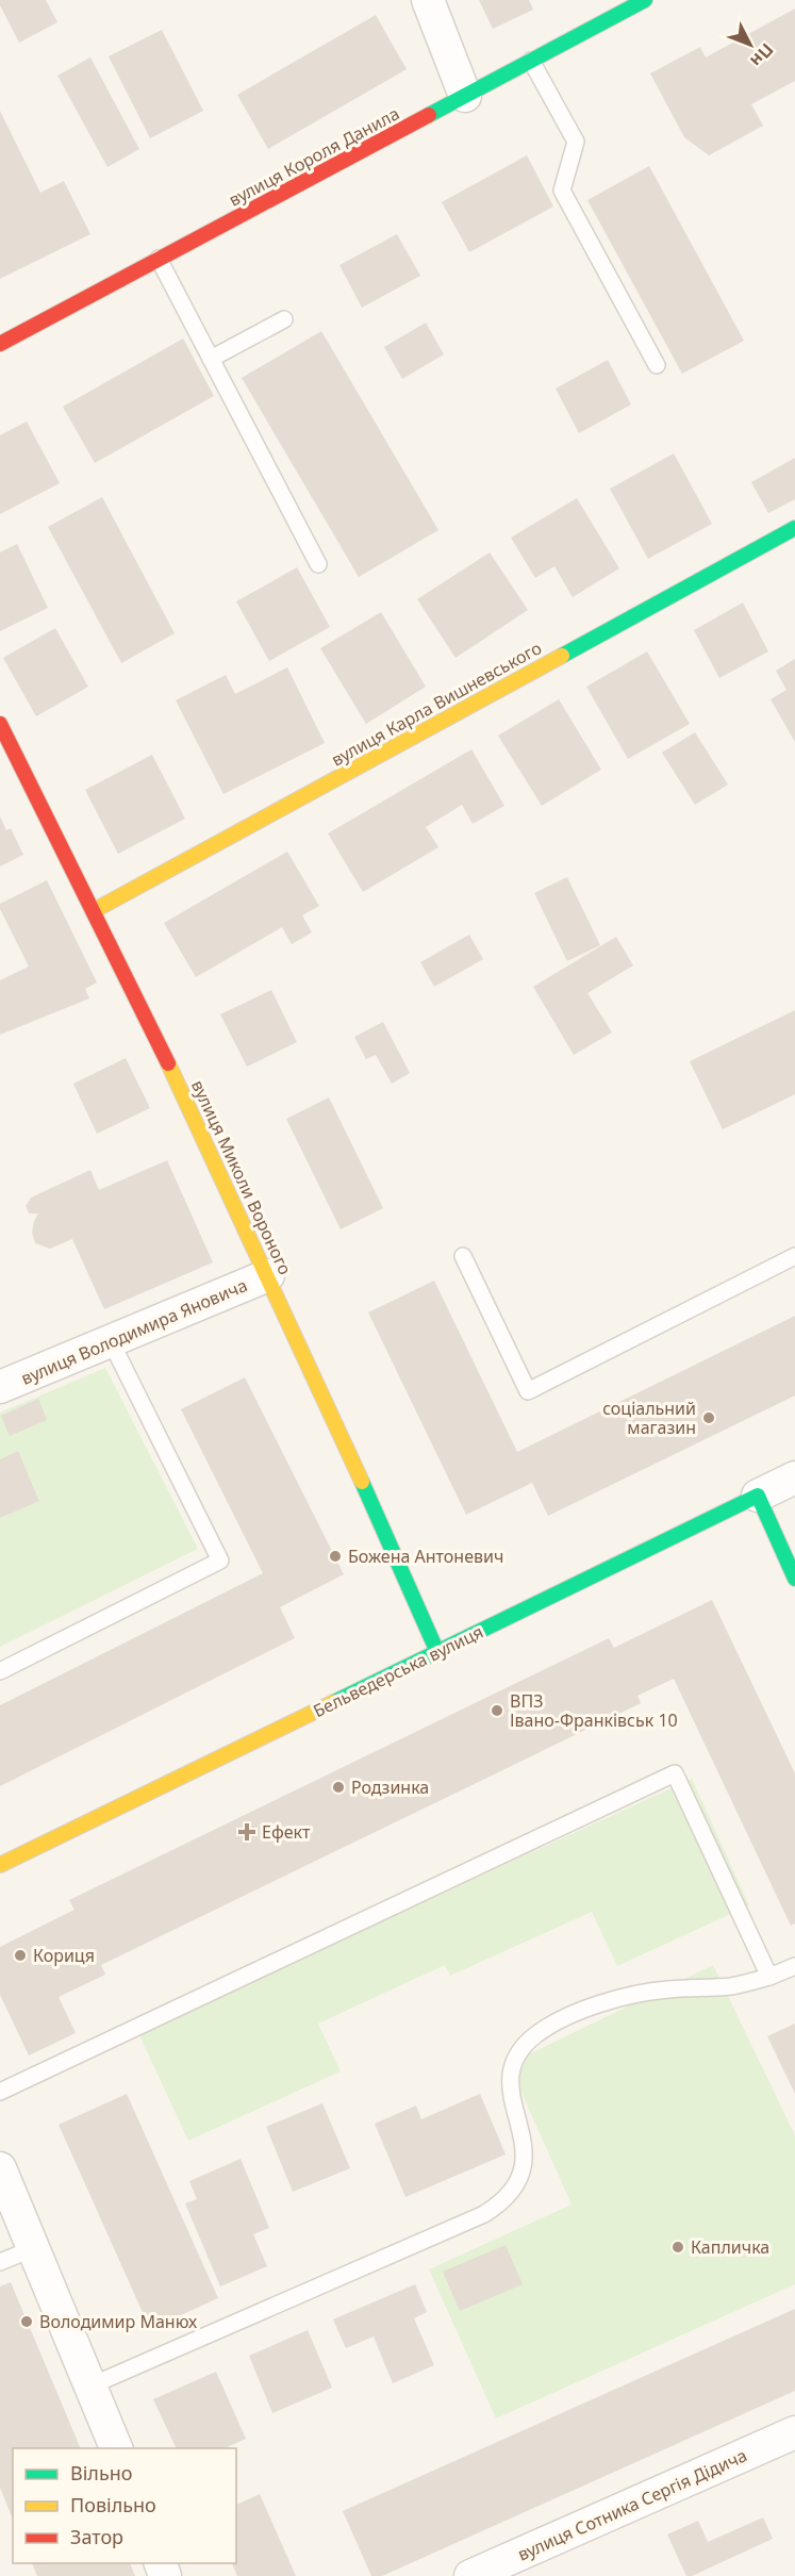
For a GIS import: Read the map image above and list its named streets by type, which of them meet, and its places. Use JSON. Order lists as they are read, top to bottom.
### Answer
{
  "streets": {
    "street": [
      "вулиця Короля Данила",
      "вулиця Карла Вишневського",
      "вулиця Миколи Вороного",
      "вулиця Володимира Яновича",
      "Бельведерська вулиця",
      "вулиця Сотника Сергія Дідича"
    ]
  },
  "crossings": [
    ["вулиця Карла Вишневського", "вулиця Миколи Вороного"],
    ["вулиця Миколи Вороного", "вулиця Володимира Яновича"],
    ["вулиця Миколи Вороного", "Бельведерська вулиця"]
  ],
  "places": {
    "other": [
      "соціальний магазин",
      "Божена Антоневич",
      "ВПЗ Івано-Франківськ 10",
      "Родзинка",
      "Кориця",
      "Капличка",
      "Володимир Манюх"
    ],
    "health": ["Ефект"]
  },
  "legend": ["Вільно", "Повільно", "Затор"],
  "north": "bottom right"
}
